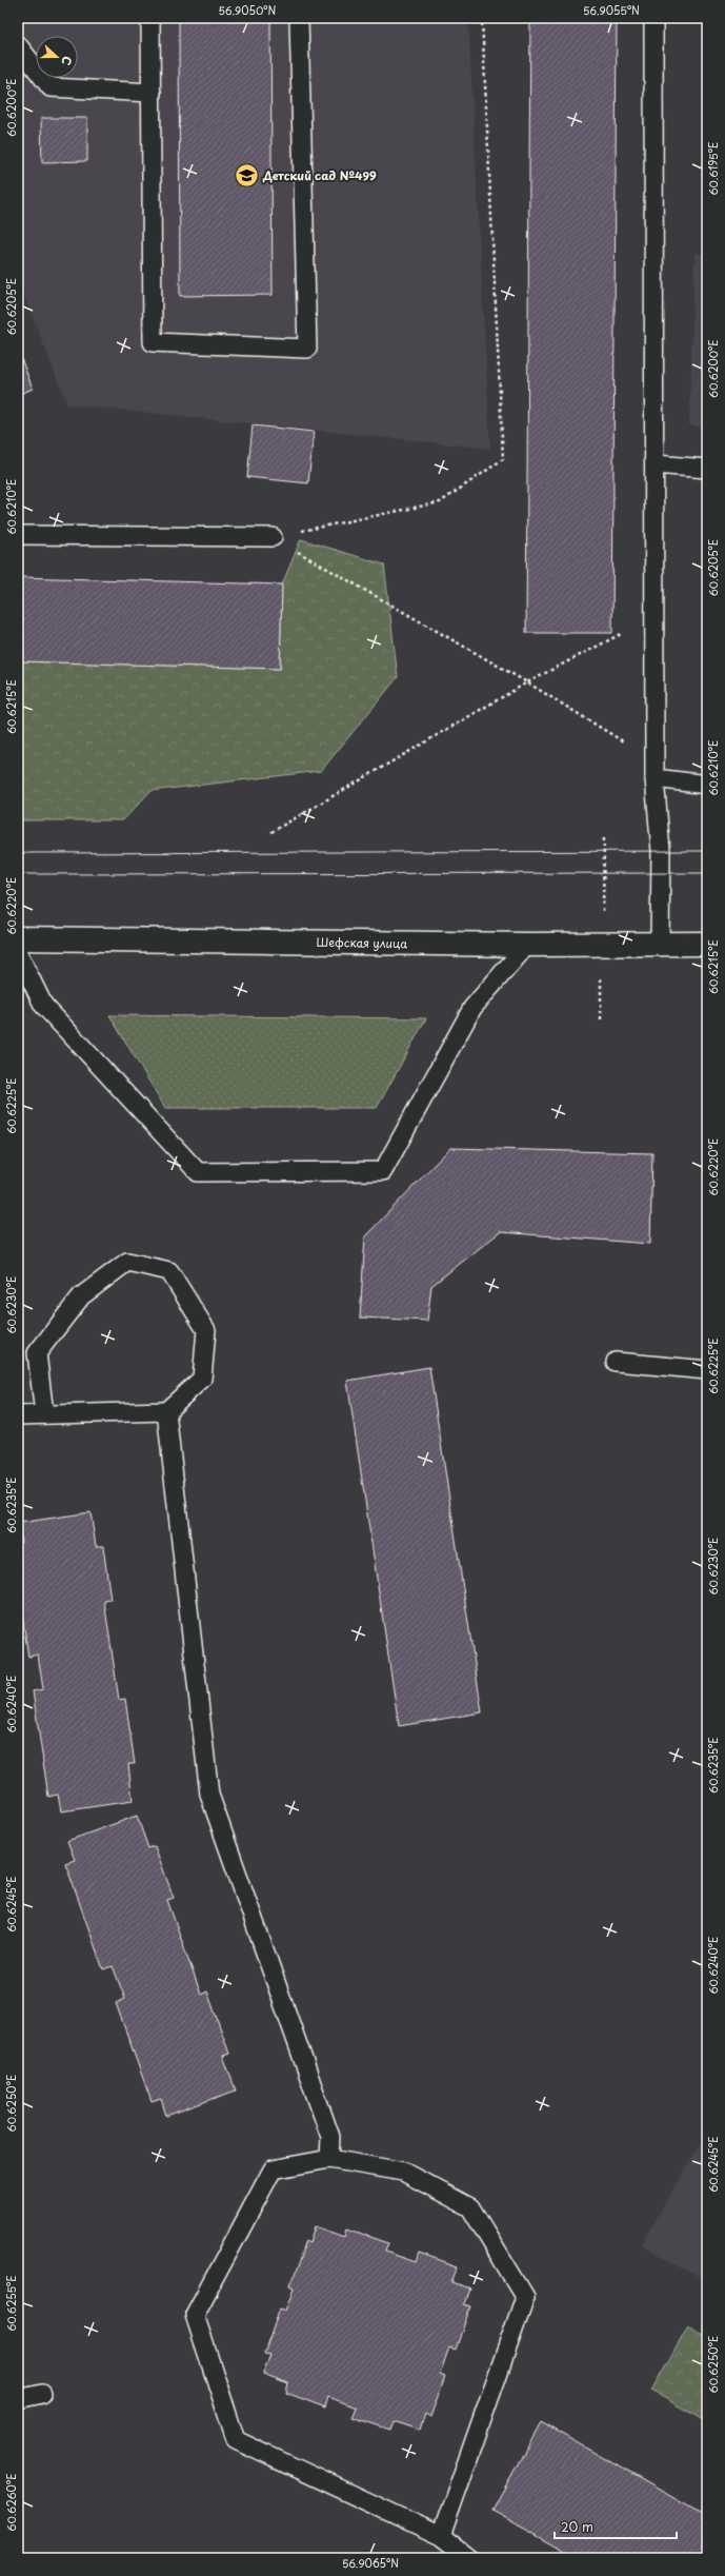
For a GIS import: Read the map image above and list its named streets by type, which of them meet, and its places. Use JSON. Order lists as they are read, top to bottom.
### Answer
{
  "streets": {
    "main road": ["Шефская улица"]
  },
  "places": {
    "school or university": ["Детский сад №499"]
  },
  "scale_bar": "20 m",
  "north": "right",
  "coordinates": [
    "56.9050°N",
    "56.9055°N",
    "60.6200°E",
    "60.6195°E",
    "60.6205°E",
    "60.6210°E",
    "60.6215°E",
    "60.6220°E",
    "60.6225°E",
    "60.6230°E",
    "60.6235°E",
    "60.6240°E",
    "60.6245°E",
    "60.6250°E",
    "60.6255°E",
    "60.6260°E",
    "56.9065°N"
  ]
}
